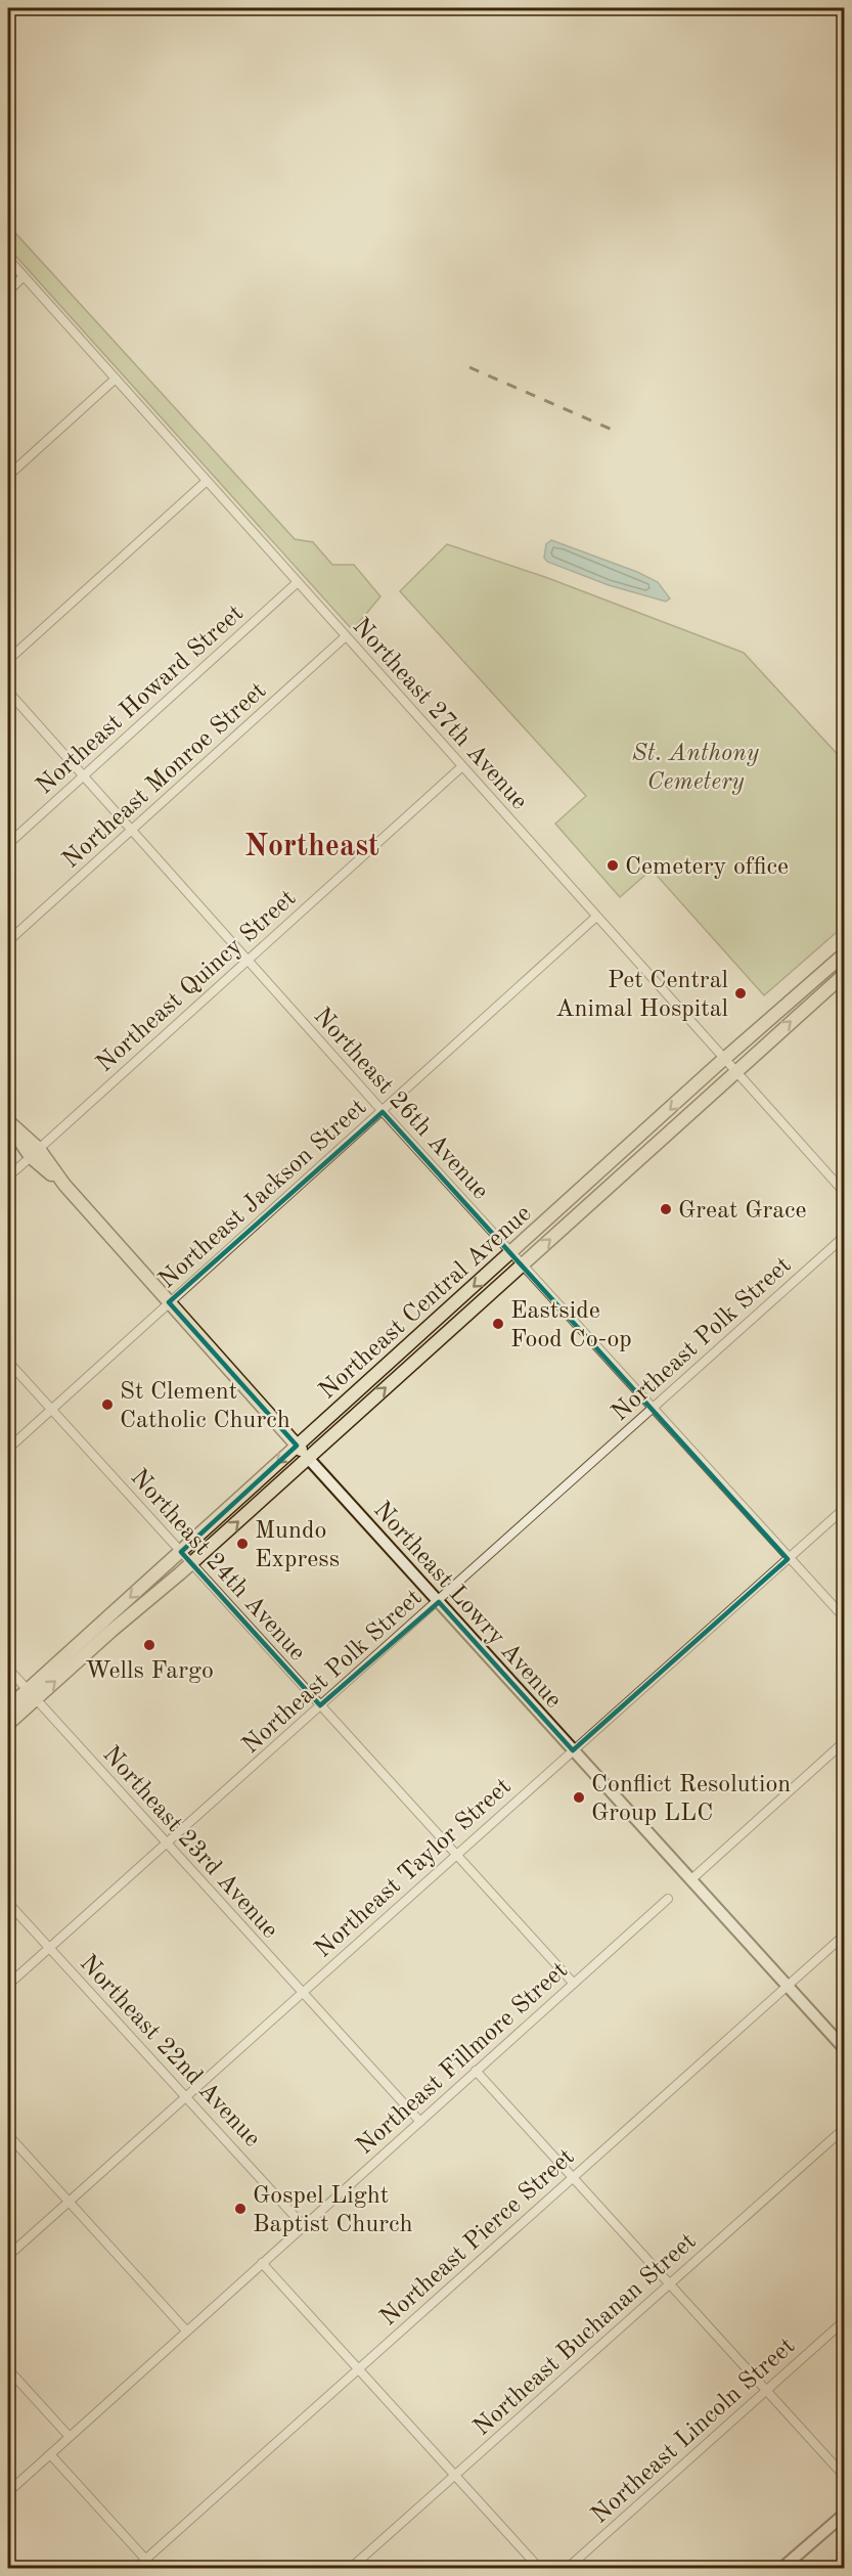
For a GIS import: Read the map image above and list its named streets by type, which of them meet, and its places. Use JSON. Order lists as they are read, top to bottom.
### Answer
{
  "streets": {
    "main road": ["Northeast Central Avenue", "Northeast Lowry Avenue"],
    "street": [
      "Northeast Howard Street",
      "Northeast 27th Avenue",
      "Northeast Monroe Street",
      "Northeast Quincy Street",
      "Northeast 26th Avenue",
      "Northeast Jackson Street",
      "Northeast Polk Street",
      "Northeast 24th Avenue",
      "Northeast 23rd Avenue",
      "Northeast Taylor Street",
      "Northeast 22nd Avenue",
      "Northeast Fillmore Street",
      "Northeast Pierce Street",
      "Northeast Buchanan Street",
      "Northeast Lincoln Street"
    ]
  },
  "crossings": [
    ["Northeast Howard Street", "Northeast 27th Avenue"],
    ["Northeast Howard Street", "Northeast 26th Avenue"],
    ["Northeast 27th Avenue", "Northeast Monroe Street"],
    ["Northeast 27th Avenue", "Northeast Quincy Street"],
    ["Northeast 27th Avenue", "Northeast Jackson Street"],
    ["Northeast 27th Avenue", "Northeast Central Avenue"],
    ["Northeast Monroe Street", "Northeast 26th Avenue"],
    ["Northeast Quincy Street", "Northeast 26th Avenue"],
    ["Northeast Quincy Street", "Northeast Lowry Avenue"],
    ["Northeast 26th Avenue", "Northeast Jackson Street"],
    ["Northeast 26th Avenue", "Northeast Central Avenue"],
    ["Northeast 26th Avenue", "Northeast Polk Street"],
    ["Northeast 26th Avenue", "Northeast Taylor Street"],
    ["Northeast Jackson Street", "Northeast 24th Avenue"],
    ["Northeast Jackson Street", "Northeast Lowry Avenue"],
    ["Northeast Central Avenue", "Northeast 24th Avenue"],
    ["Northeast Central Avenue", "Northeast Lowry Avenue"],
    ["Northeast Central Avenue", "Northeast 23rd Avenue"],
    ["Northeast Polk Street", "Northeast 24th Avenue"],
    ["Northeast Polk Street", "Northeast Lowry Avenue"],
    ["Northeast Polk Street", "Northeast 23rd Avenue"],
    ["Northeast Polk Street", "Northeast 22nd Avenue"],
    ["Northeast 24th Avenue", "Northeast Taylor Street"],
    ["Northeast 24th Avenue", "Northeast Fillmore Street"],
    ["Northeast Lowry Avenue", "Northeast Taylor Street"],
    ["Northeast Lowry Avenue", "Northeast Pierce Street"],
    ["Northeast 23rd Avenue", "Northeast Taylor Street"],
    ["Northeast 23rd Avenue", "Northeast Fillmore Street"],
    ["Northeast Taylor Street", "Northeast 22nd Avenue"],
    ["Northeast 22nd Avenue", "Northeast Fillmore Street"]
  ],
  "districts": ["Northeast"],
  "parks": ["St. Anthony Cemetery"],
  "places": [
    "Cemetery office",
    "Pet Central Animal Hospital",
    "Great Grace",
    "Eastside Food Co-op",
    "St Clement Catholic Church",
    "Mundo Express",
    "Wells Fargo",
    "Conflict Resolution Group LLC",
    "Gospel Light Baptist Church"
  ]
}
